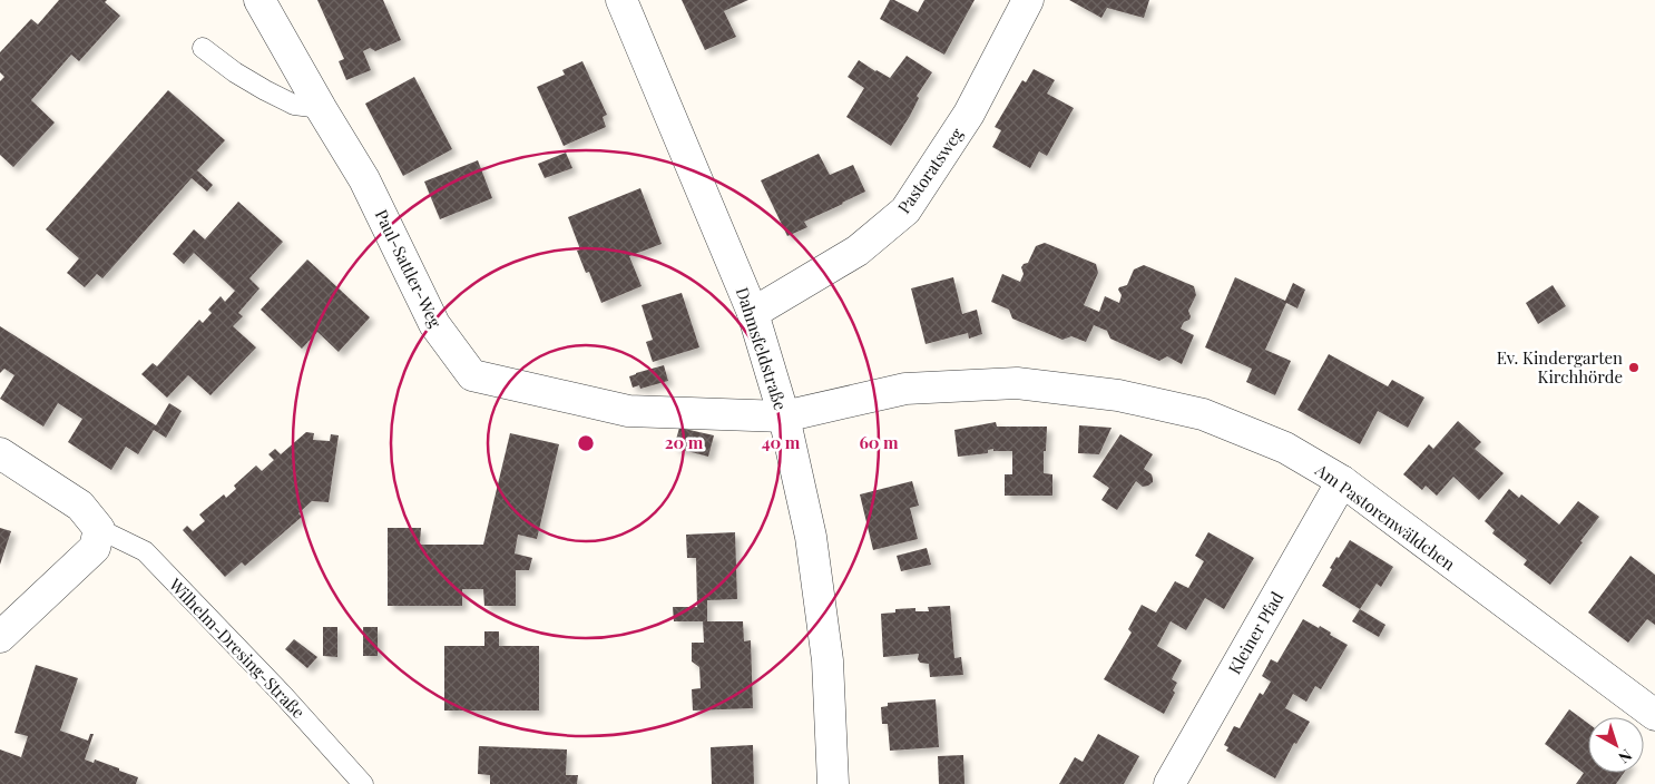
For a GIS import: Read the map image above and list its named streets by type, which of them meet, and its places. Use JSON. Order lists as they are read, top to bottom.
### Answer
{
  "streets": {
    "street": [
      "Pastoratsweg",
      "Paul-Sattler-Weg",
      "Dahmsfeldstraße",
      "Am Pastorenwäldchen",
      "Kleiner Pfad",
      "Wilhelm-Dresing-Straße"
    ]
  },
  "crossings": [
    ["Pastoratsweg", "Dahmsfeldstraße"],
    ["Paul-Sattler-Weg", "Dahmsfeldstraße"],
    ["Paul-Sattler-Weg", "Am Pastorenwäldchen"],
    ["Dahmsfeldstraße", "Am Pastorenwäldchen"],
    ["Am Pastorenwäldchen", "Kleiner Pfad"]
  ],
  "places": ["Ev. Kindergarten Kirchhörde"],
  "north": "bottom right",
  "rings": ["20 m", "40 m", "60 m"]
}
